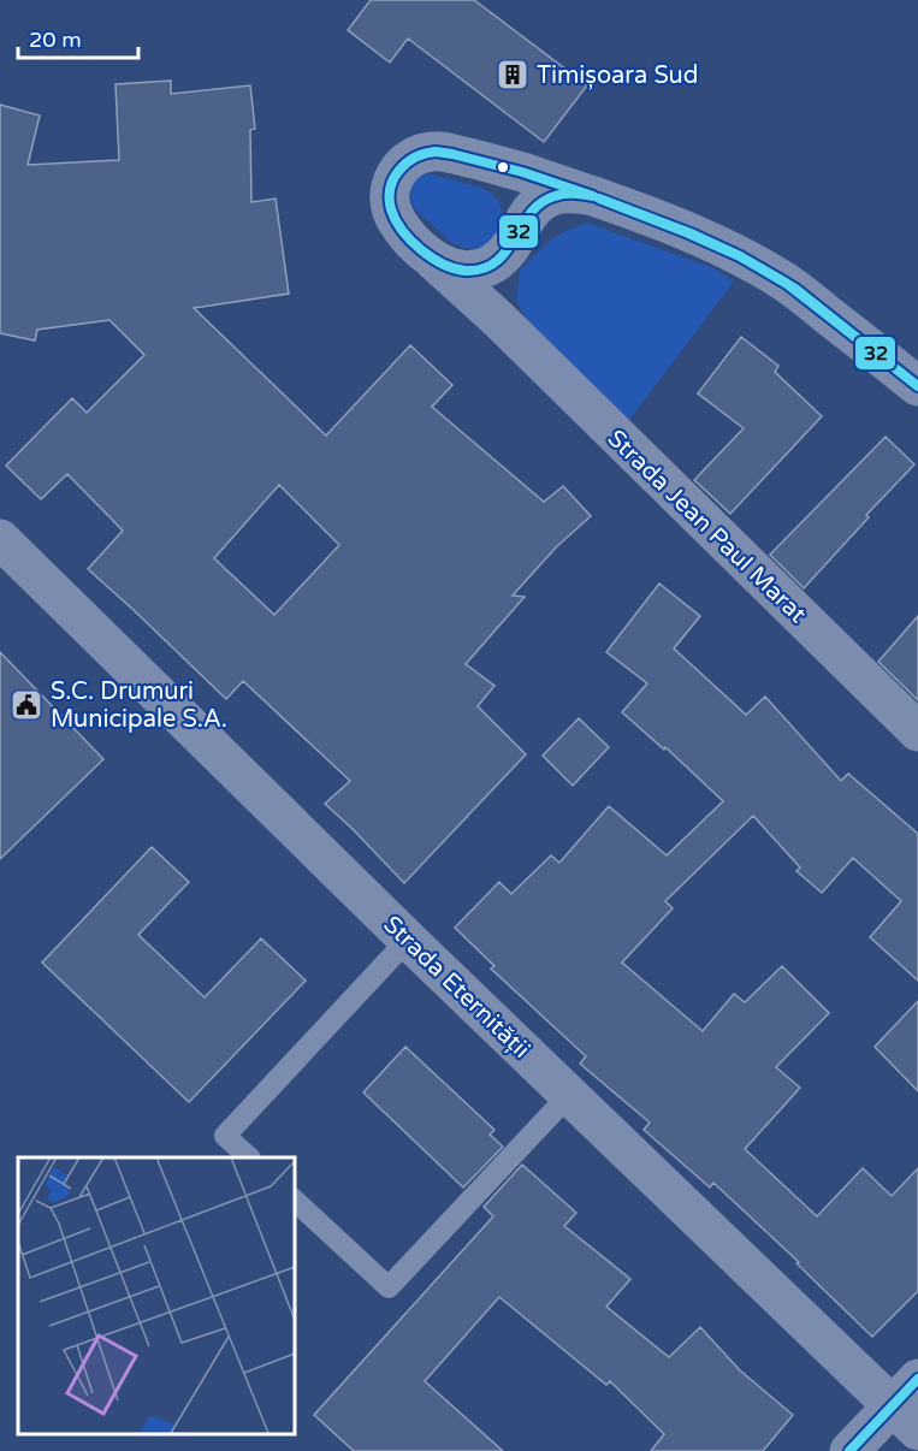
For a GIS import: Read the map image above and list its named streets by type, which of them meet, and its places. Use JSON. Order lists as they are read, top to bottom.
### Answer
{
  "streets": {
    "street": ["Strada Jean Paul Marat", "Strada Eternității"]
  },
  "places": {
    "building": ["Timișoara Sud"],
    "public building": ["S.C. Drumuri Municipale S.A."]
  },
  "lines": ["transit line 32"],
  "scale_bar": "20 m"
}
